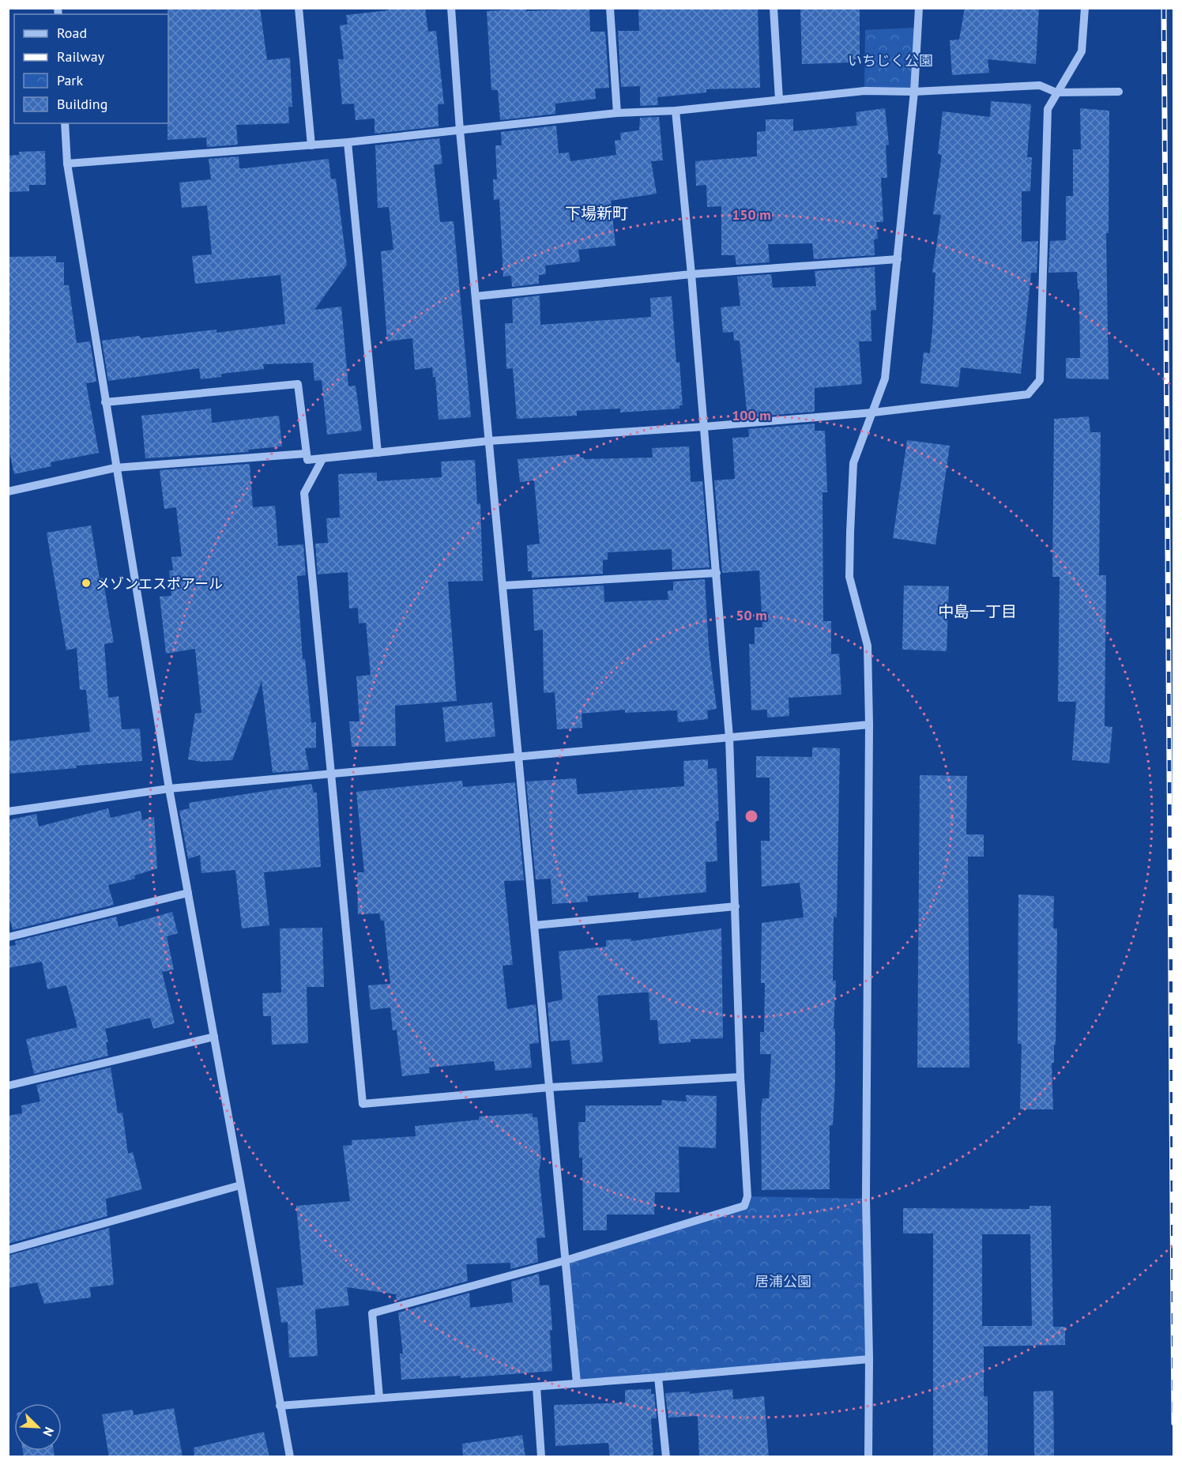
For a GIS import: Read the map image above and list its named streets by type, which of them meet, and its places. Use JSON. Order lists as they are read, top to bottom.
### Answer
{
  "districts": ["下場新町", "中島一丁目"],
  "parks": ["いちじく公園", "居浦公園"],
  "places": ["メゾンエスポアール"],
  "legend": [
    "Road",
    "Railway",
    "Park",
    "Building"
  ],
  "north": "bottom right",
  "rings": ["150 m", "100 m", "50 m"]
}
